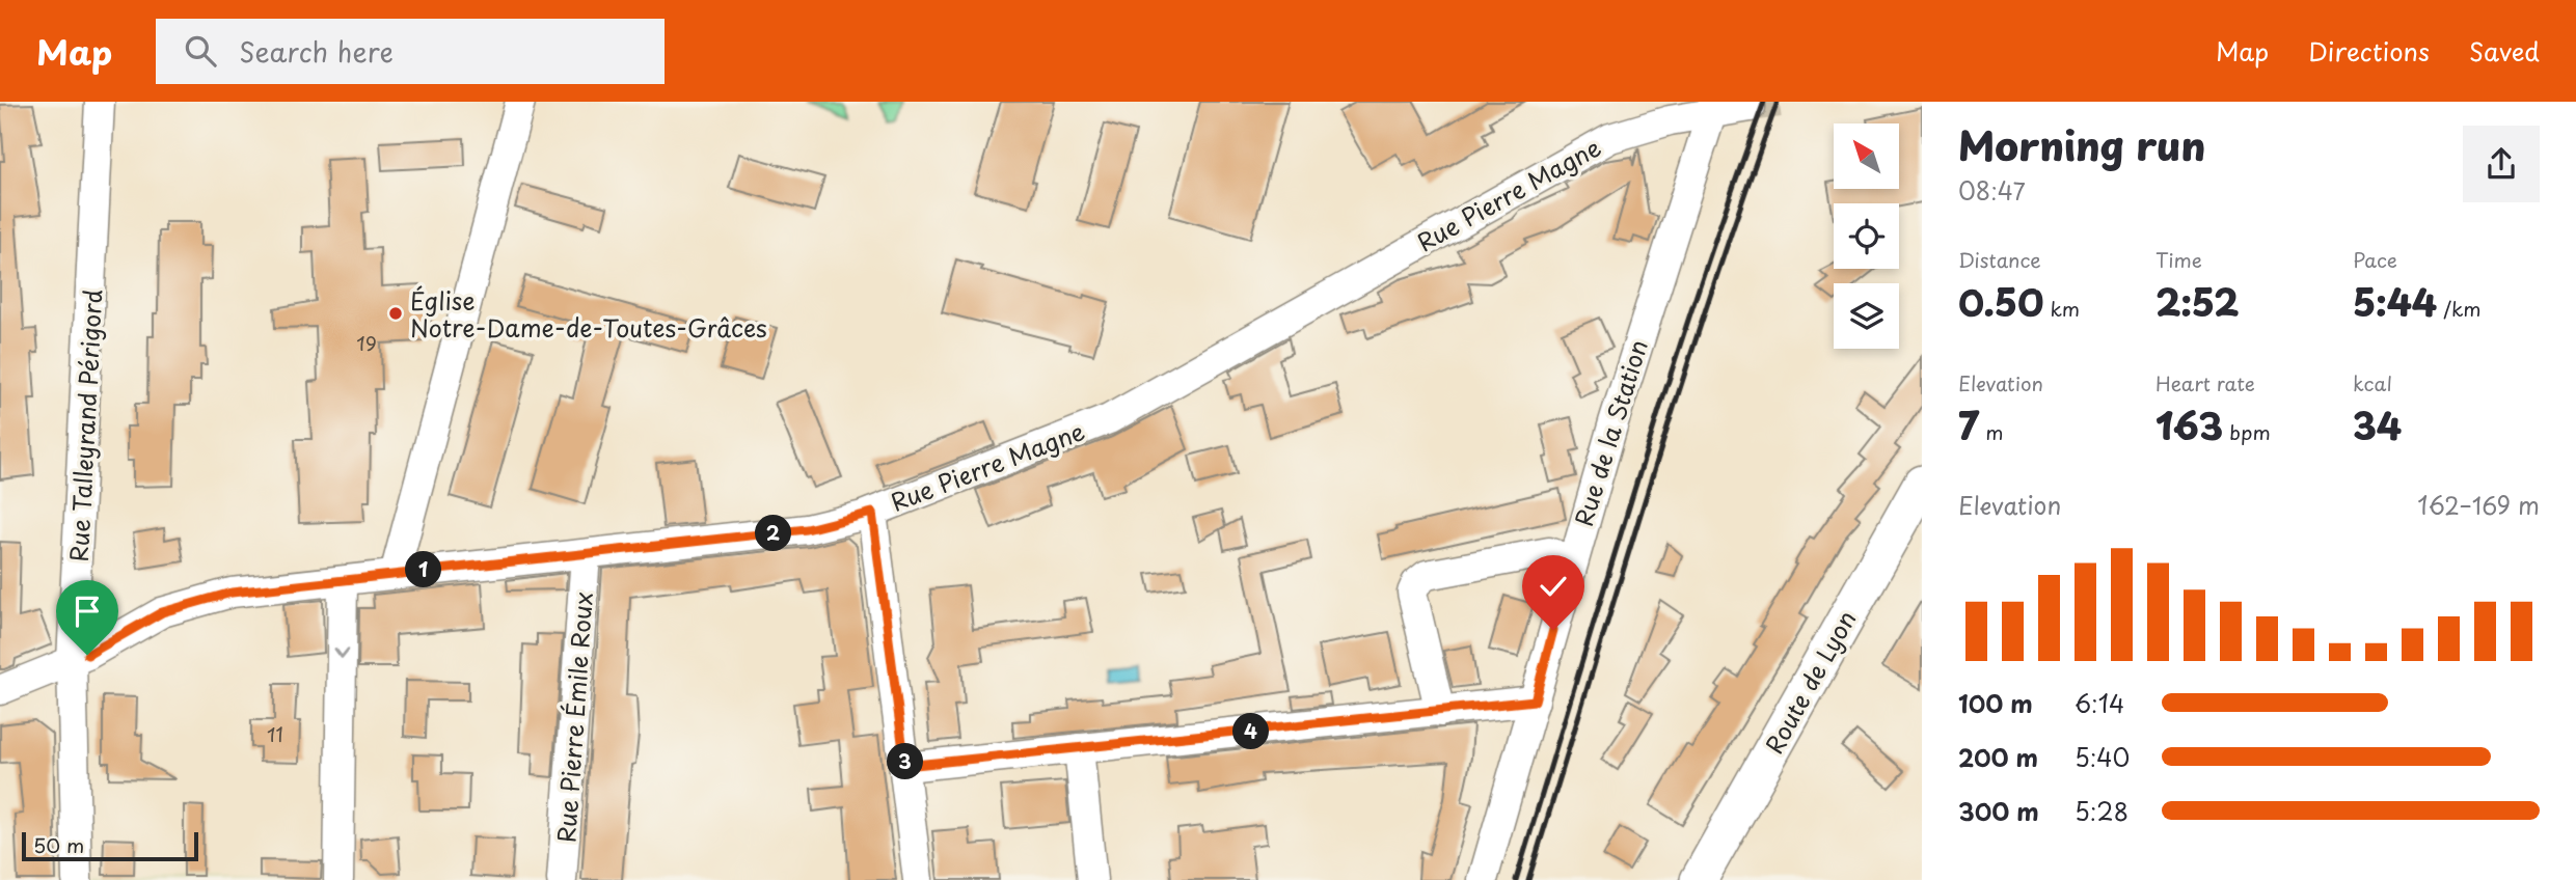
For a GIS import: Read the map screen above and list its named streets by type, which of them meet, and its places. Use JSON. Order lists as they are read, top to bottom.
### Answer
{
  "streets": {
    "main road": ["Route de Lyon"],
    "street": [
      "Rue Pierre Magne",
      "Rue Talleyrand Périgord",
      "Rue de la Station",
      "Rue Pierre Émile Roux"
    ]
  },
  "crossings": [
    ["Rue Pierre Magne", "Rue Talleyrand Périgord"],
    ["Rue Pierre Magne", "Rue de la Station"],
    ["Rue Pierre Magne", "Rue Pierre Émile Roux"]
  ],
  "places": ["Église Notre-Dame-de-Toutes-Grâces"],
  "house_numbers": ["19", "11"],
  "scale_bar": "50 m",
  "north": "top left",
  "page": {
    "header": "Map",
    "search": "Search here",
    "nav": ["Map", "Directions", "Saved"],
    "heading": ["Morning run", "08:47"],
    "stats": [
      ["Distance", "0.50 km"],
      ["Time", "2:52"],
      ["Pace", "5:44 /km"],
      ["Elevation", "7 m"],
      ["Heart rate", "163 bpm"],
      ["kcal", "34"]
    ],
    "chart": ["Elevation", "162–169 m"],
    "pins": [
      "2",
      "1",
      "4",
      "3"
    ],
    "list": [
      {
        "name": "100 m",
        "note": "6:14"
      },
      {
        "name": "200 m",
        "note": "5:40"
      },
      {
        "name": "300 m",
        "note": "5:28"
      }
    ],
    "scale": "50 m"
  }
}
